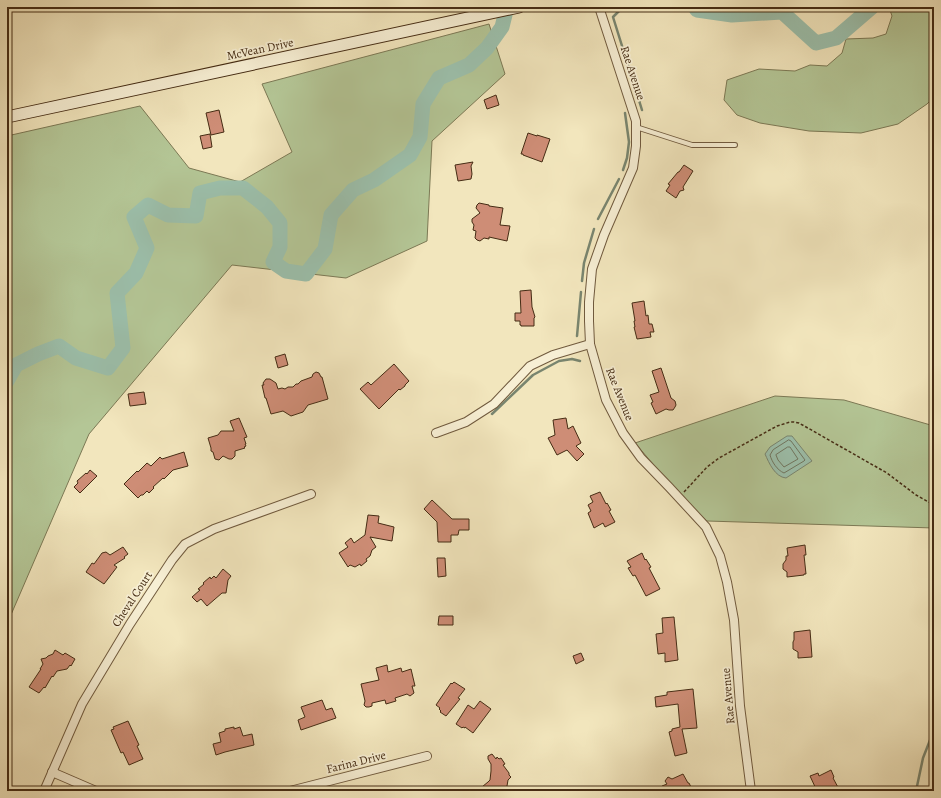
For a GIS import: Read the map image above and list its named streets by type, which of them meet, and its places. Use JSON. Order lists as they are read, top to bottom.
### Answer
{
  "streets": {
    "main road": ["McVean Drive"],
    "street": ["Rae Avenue", "Cheval Court", "Farina Drive"]
  }
}
